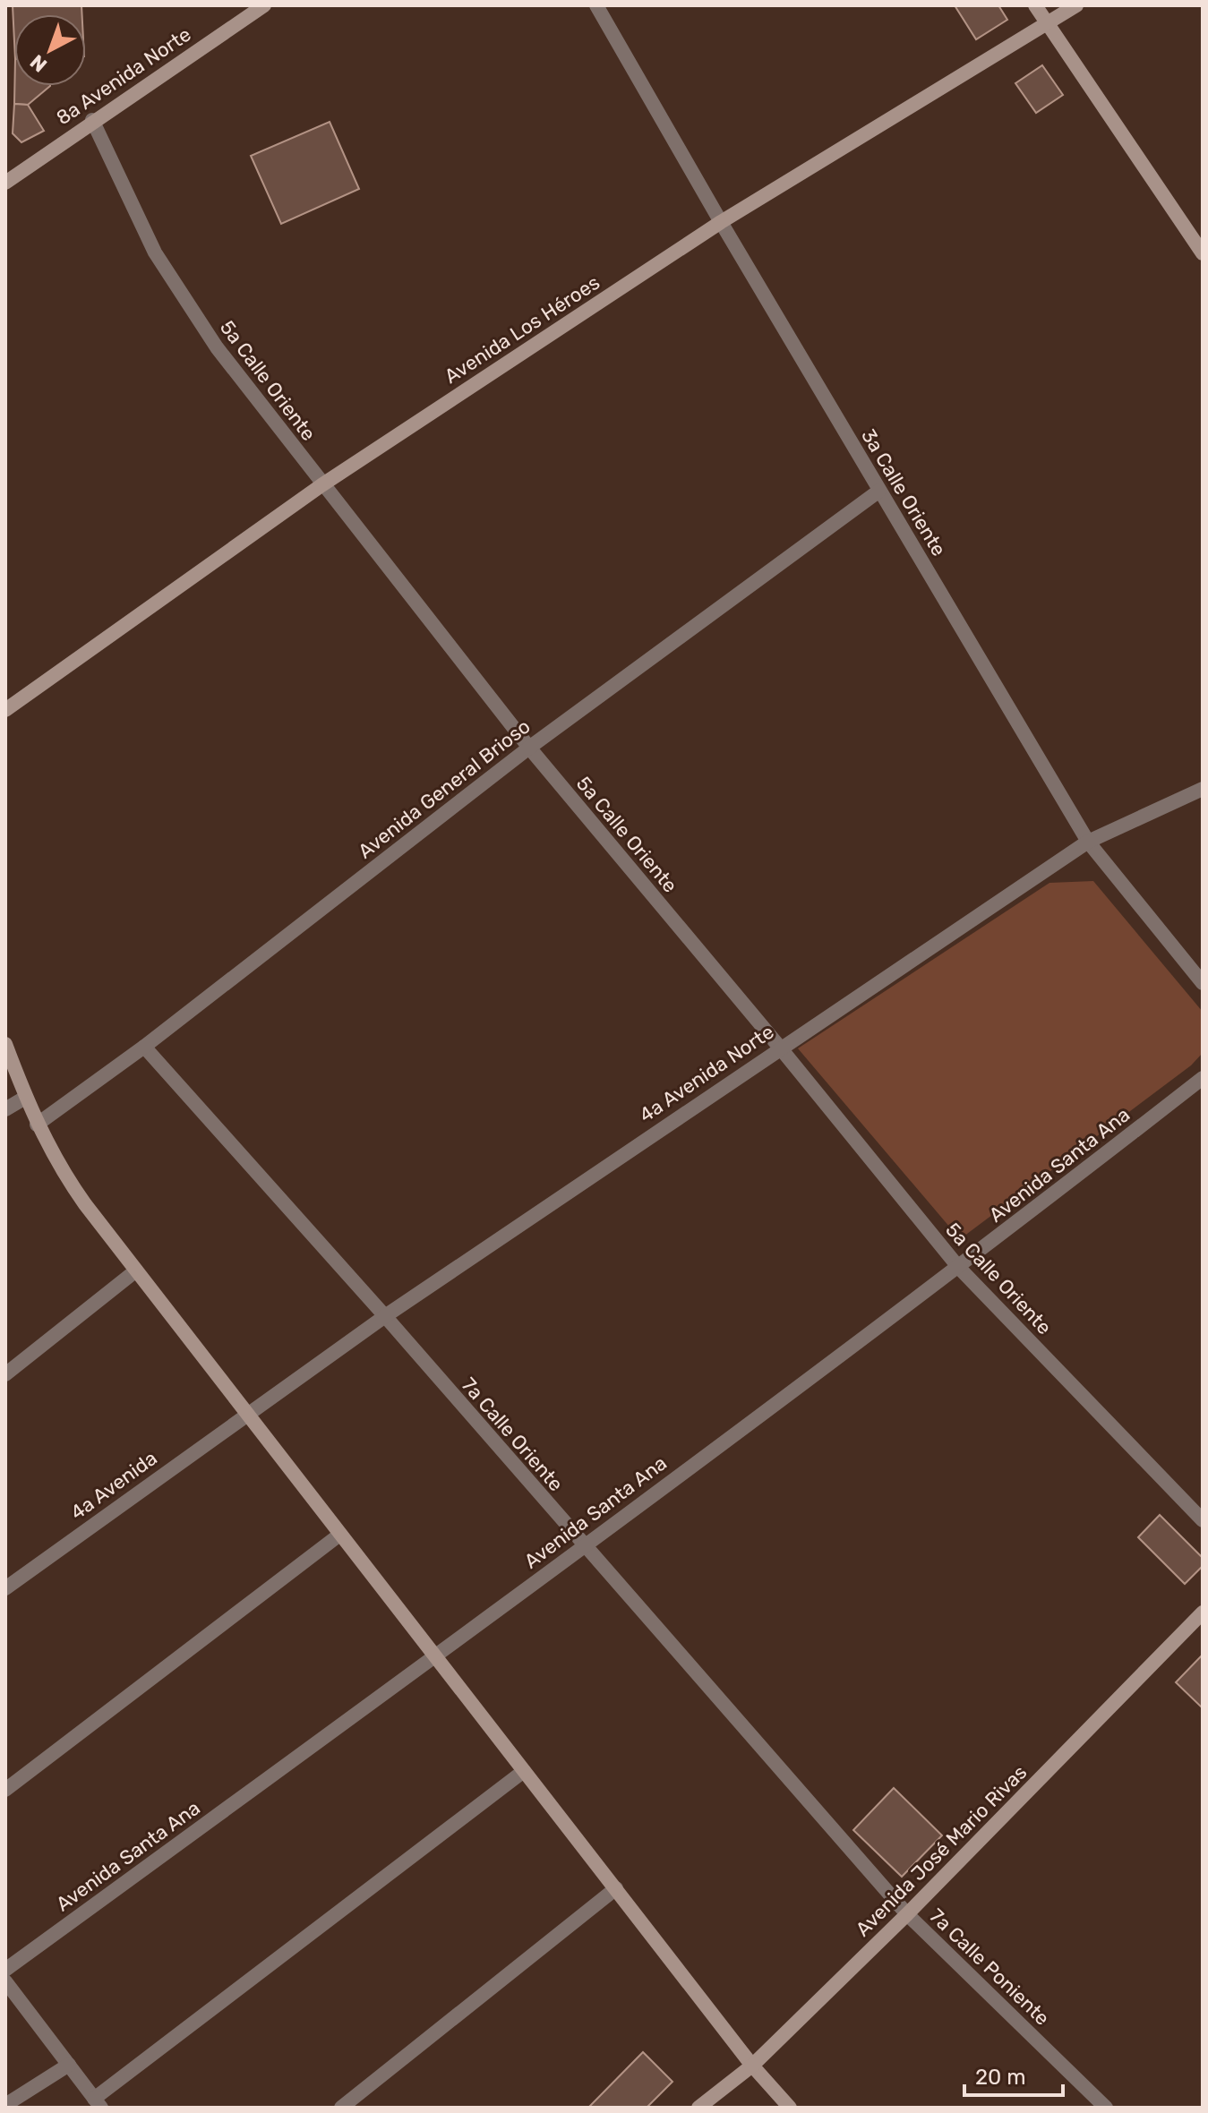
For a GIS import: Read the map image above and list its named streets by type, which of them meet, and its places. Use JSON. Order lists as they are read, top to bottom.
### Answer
{
  "streets": {
    "main road": ["8a Avenida Norte", "Avenida Los Héroes", "Avenida José Mario Rivas"],
    "street": [
      "5a Calle Oriente",
      "3a Calle Oriente",
      "Avenida General Brioso",
      "4a Avenida Norte",
      "Avenida Santa Ana",
      "7a Calle Oriente",
      "4a Avenida",
      "7a Calle Poniente"
    ]
  },
  "crossings": [
    ["8a Avenida Norte", "5a Calle Oriente"],
    ["Avenida Los Héroes", "5a Calle Oriente"],
    ["Avenida Los Héroes", "3a Calle Oriente"],
    ["5a Calle Oriente", "Avenida General Brioso"],
    ["5a Calle Oriente", "4a Avenida Norte"],
    ["5a Calle Oriente", "Avenida Santa Ana"],
    ["3a Calle Oriente", "Avenida General Brioso"],
    ["3a Calle Oriente", "4a Avenida Norte"],
    ["Avenida General Brioso", "7a Calle Oriente"],
    ["4a Avenida Norte", "7a Calle Oriente"],
    ["4a Avenida Norte", "4a Avenida"],
    ["Avenida Santa Ana", "7a Calle Oriente"],
    ["7a Calle Oriente", "Avenida José Mario Rivas"],
    ["7a Calle Oriente", "7a Calle Poniente"],
    ["Avenida José Mario Rivas", "7a Calle Poniente"]
  ],
  "scale_bar": "20 m",
  "north": "bottom left"
}
